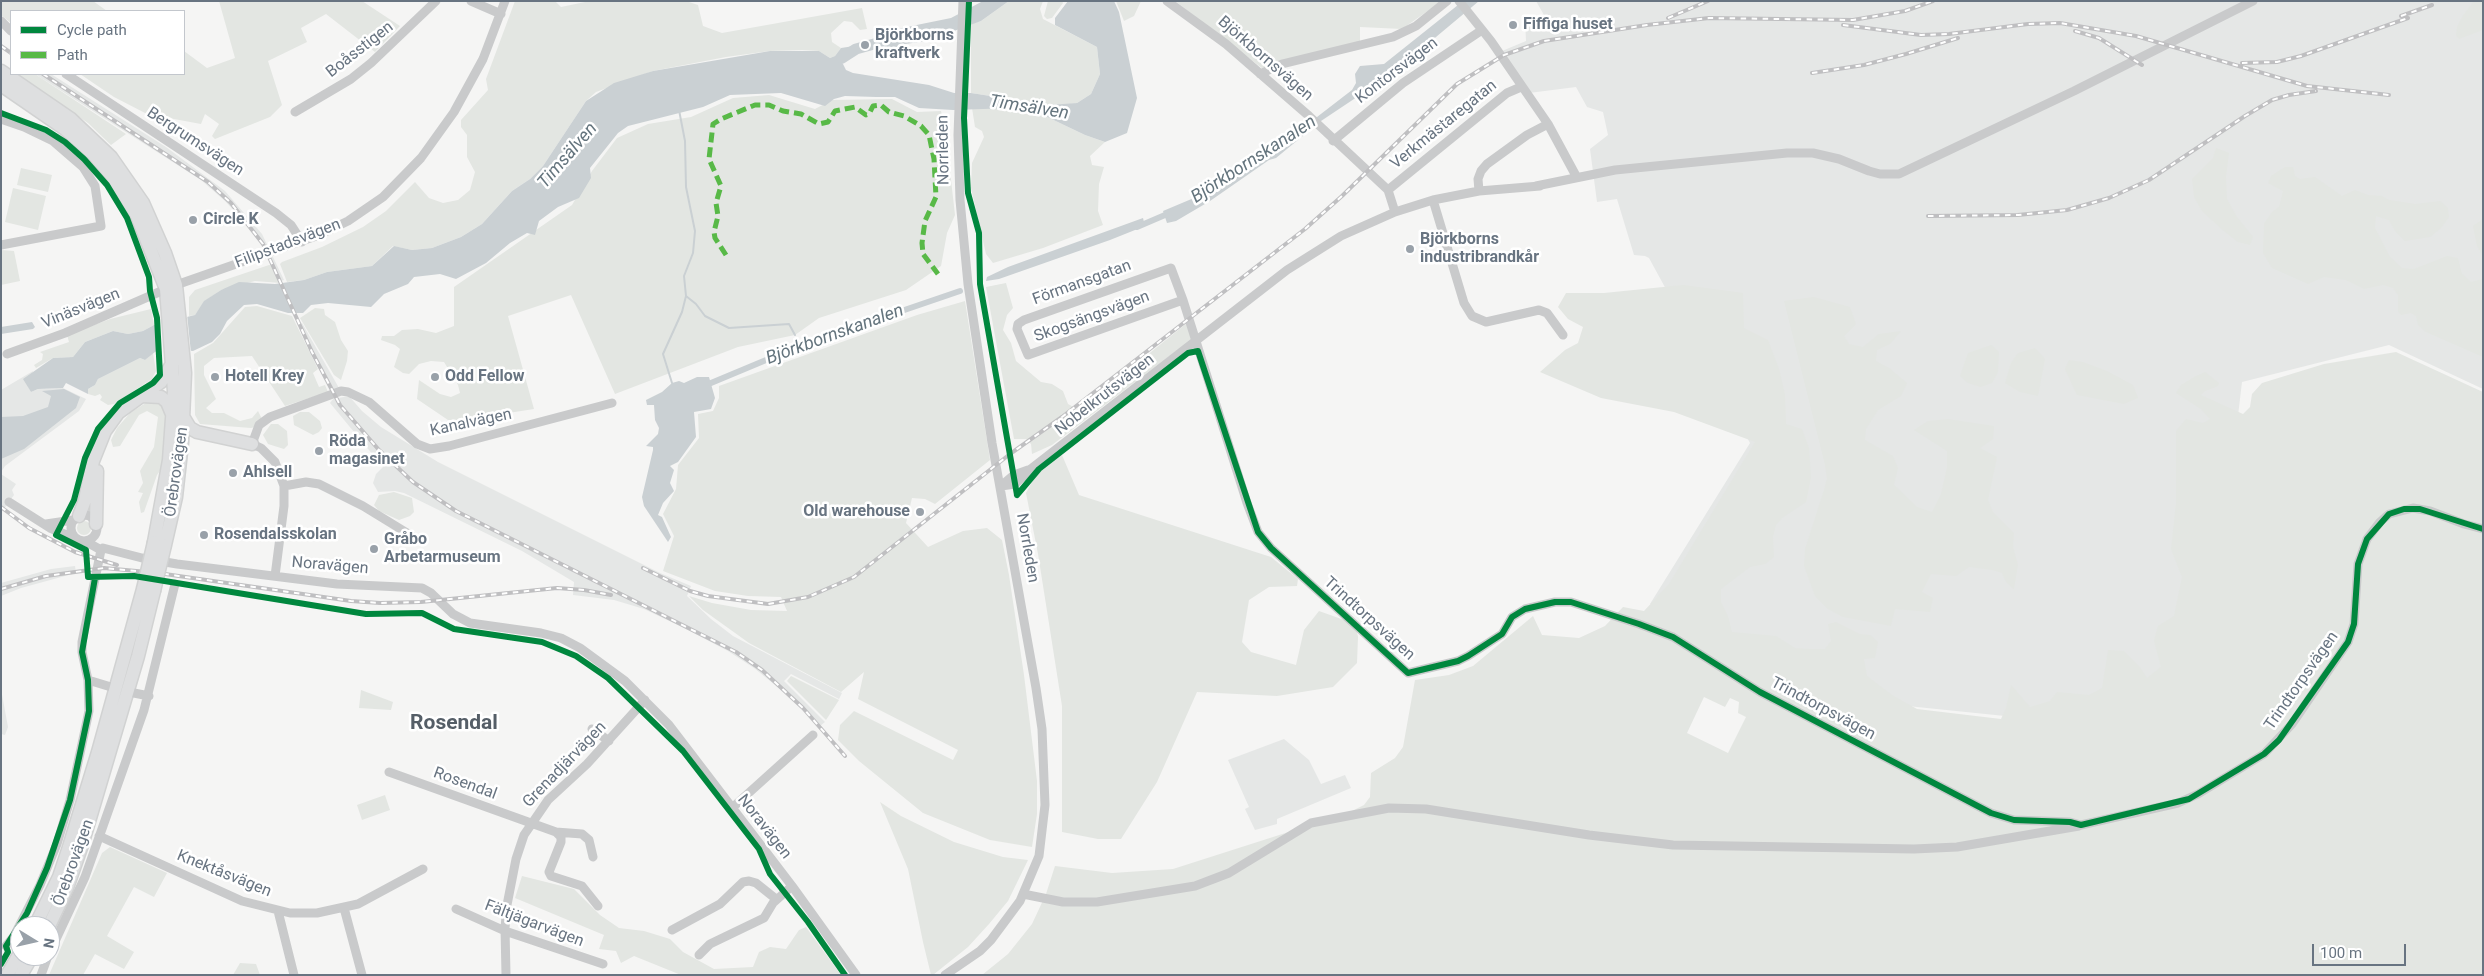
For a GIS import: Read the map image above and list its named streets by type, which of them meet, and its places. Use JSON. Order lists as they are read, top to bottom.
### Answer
{
  "streets": {
    "highway": ["Örebrovägen"],
    "street": [
      "Boåsstigen",
      "Björkbornsvägen",
      "Kontorsvägen",
      "Verkmästaregatan",
      "Bergrumsvägen",
      "Norrleden",
      "Filipstadsvägen",
      "Förmansgatan",
      "Vinäsvägen",
      "Skogsängsvägen",
      "Nobelkrutsvägen",
      "Kanalvägen",
      "Noravägen",
      "Trindtorpsvägen",
      "Grenadjärvägen",
      "Rosendal",
      "Knektåsvägen",
      "Fältjägarvägen"
    ]
  },
  "crossings": [
    ["Björkbornsvägen", "Kontorsvägen"],
    ["Björkbornsvägen", "Verkmästaregatan"],
    ["Bergrumsvägen", "Filipstadsvägen"],
    ["Norrleden", "Nobelkrutsvägen"],
    ["Filipstadsvägen", "Vinäsvägen"],
    ["Filipstadsvägen", "Örebrovägen"],
    ["Förmansgatan", "Skogsängsvägen"],
    ["Förmansgatan", "Trindtorpsvägen"],
    ["Vinäsvägen", "Örebrovägen"],
    ["Skogsängsvägen", "Trindtorpsvägen"],
    ["Nobelkrutsvägen", "Trindtorpsvägen"],
    ["Noravägen", "Grenadjärvägen"],
    ["Grenadjärvägen", "Rosendal"],
    ["Grenadjärvägen", "Fältjägarvägen"]
  ],
  "districts": ["Rosendal"],
  "water": ["Timsälven", "Björkbornskanalen"],
  "places": [
    "Fiffiga huset",
    "Björkborns kraftverk",
    "Circle K",
    "Björkborns industribrandkår",
    "Hotell Krey",
    "Odd Fellow",
    "Röda magasinet",
    "Ahlsell",
    "Old warehouse",
    "Rosendalsskolan",
    "Gråbo Arbetarmuseum"
  ],
  "legend": ["Cycle path", "Path"],
  "scale_bar": "100 m",
  "north": "right"
}
